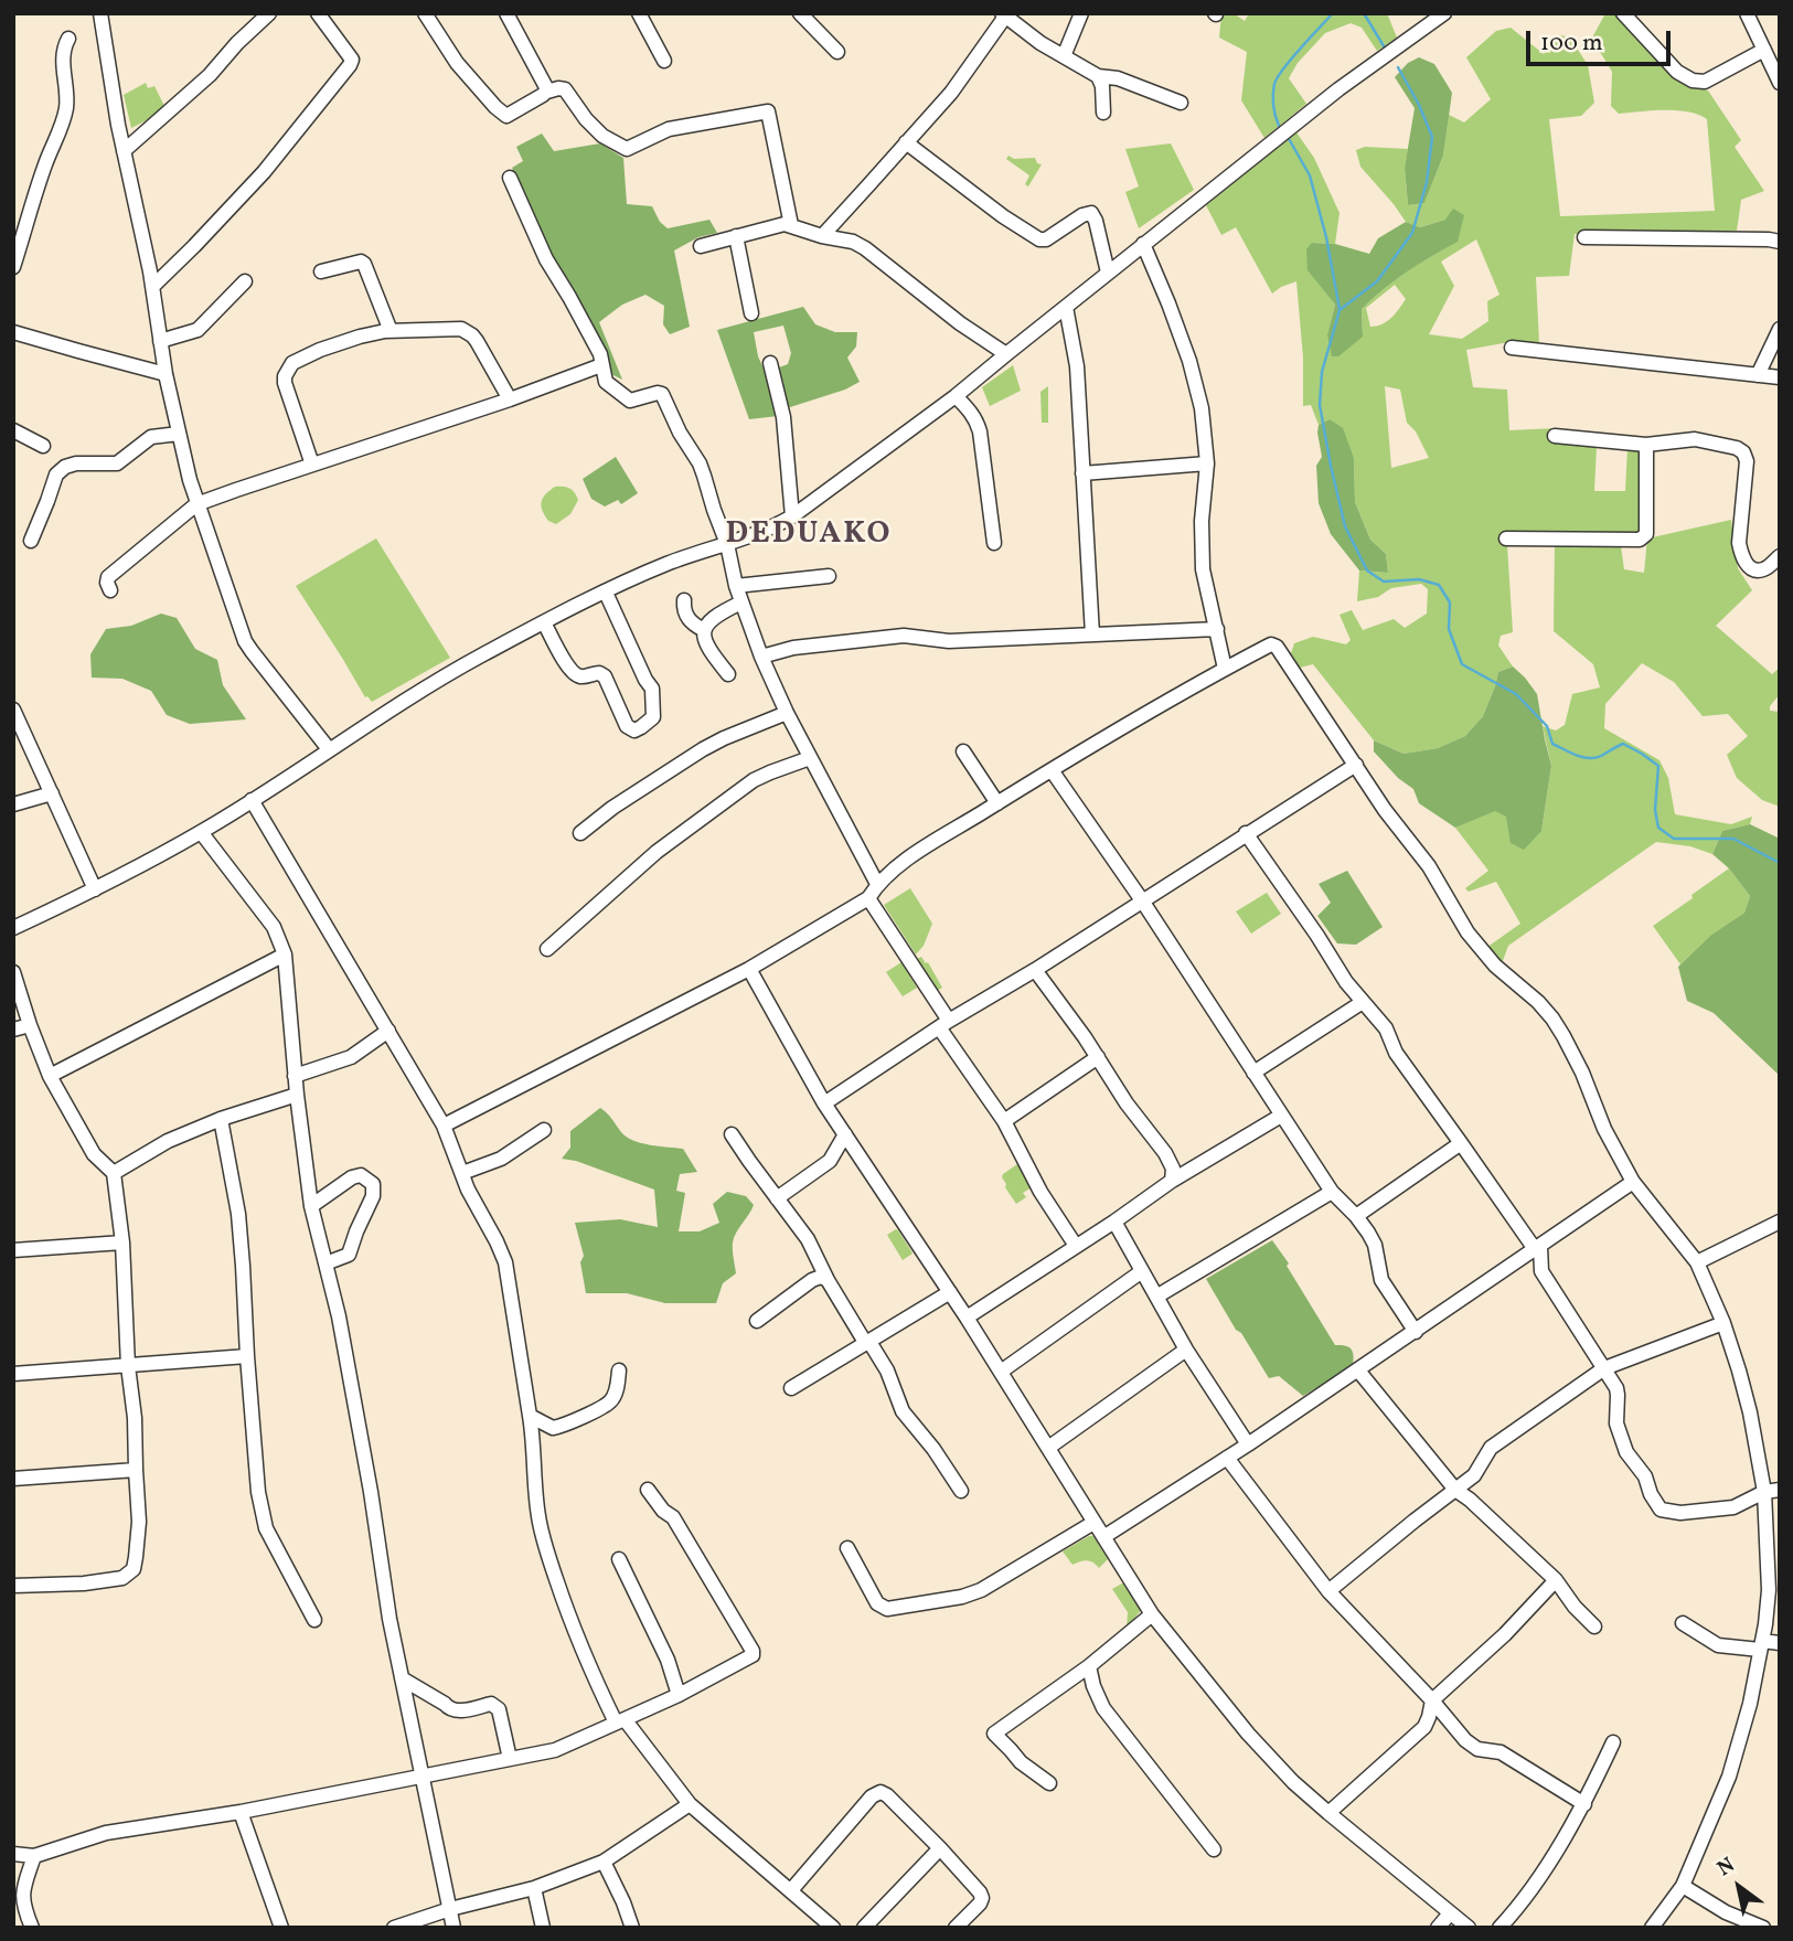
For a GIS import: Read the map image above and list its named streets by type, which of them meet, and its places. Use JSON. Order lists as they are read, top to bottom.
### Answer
{
  "districts": ["DEDUAKO"],
  "scale_bar": "100 m",
  "north": "top left"
}
